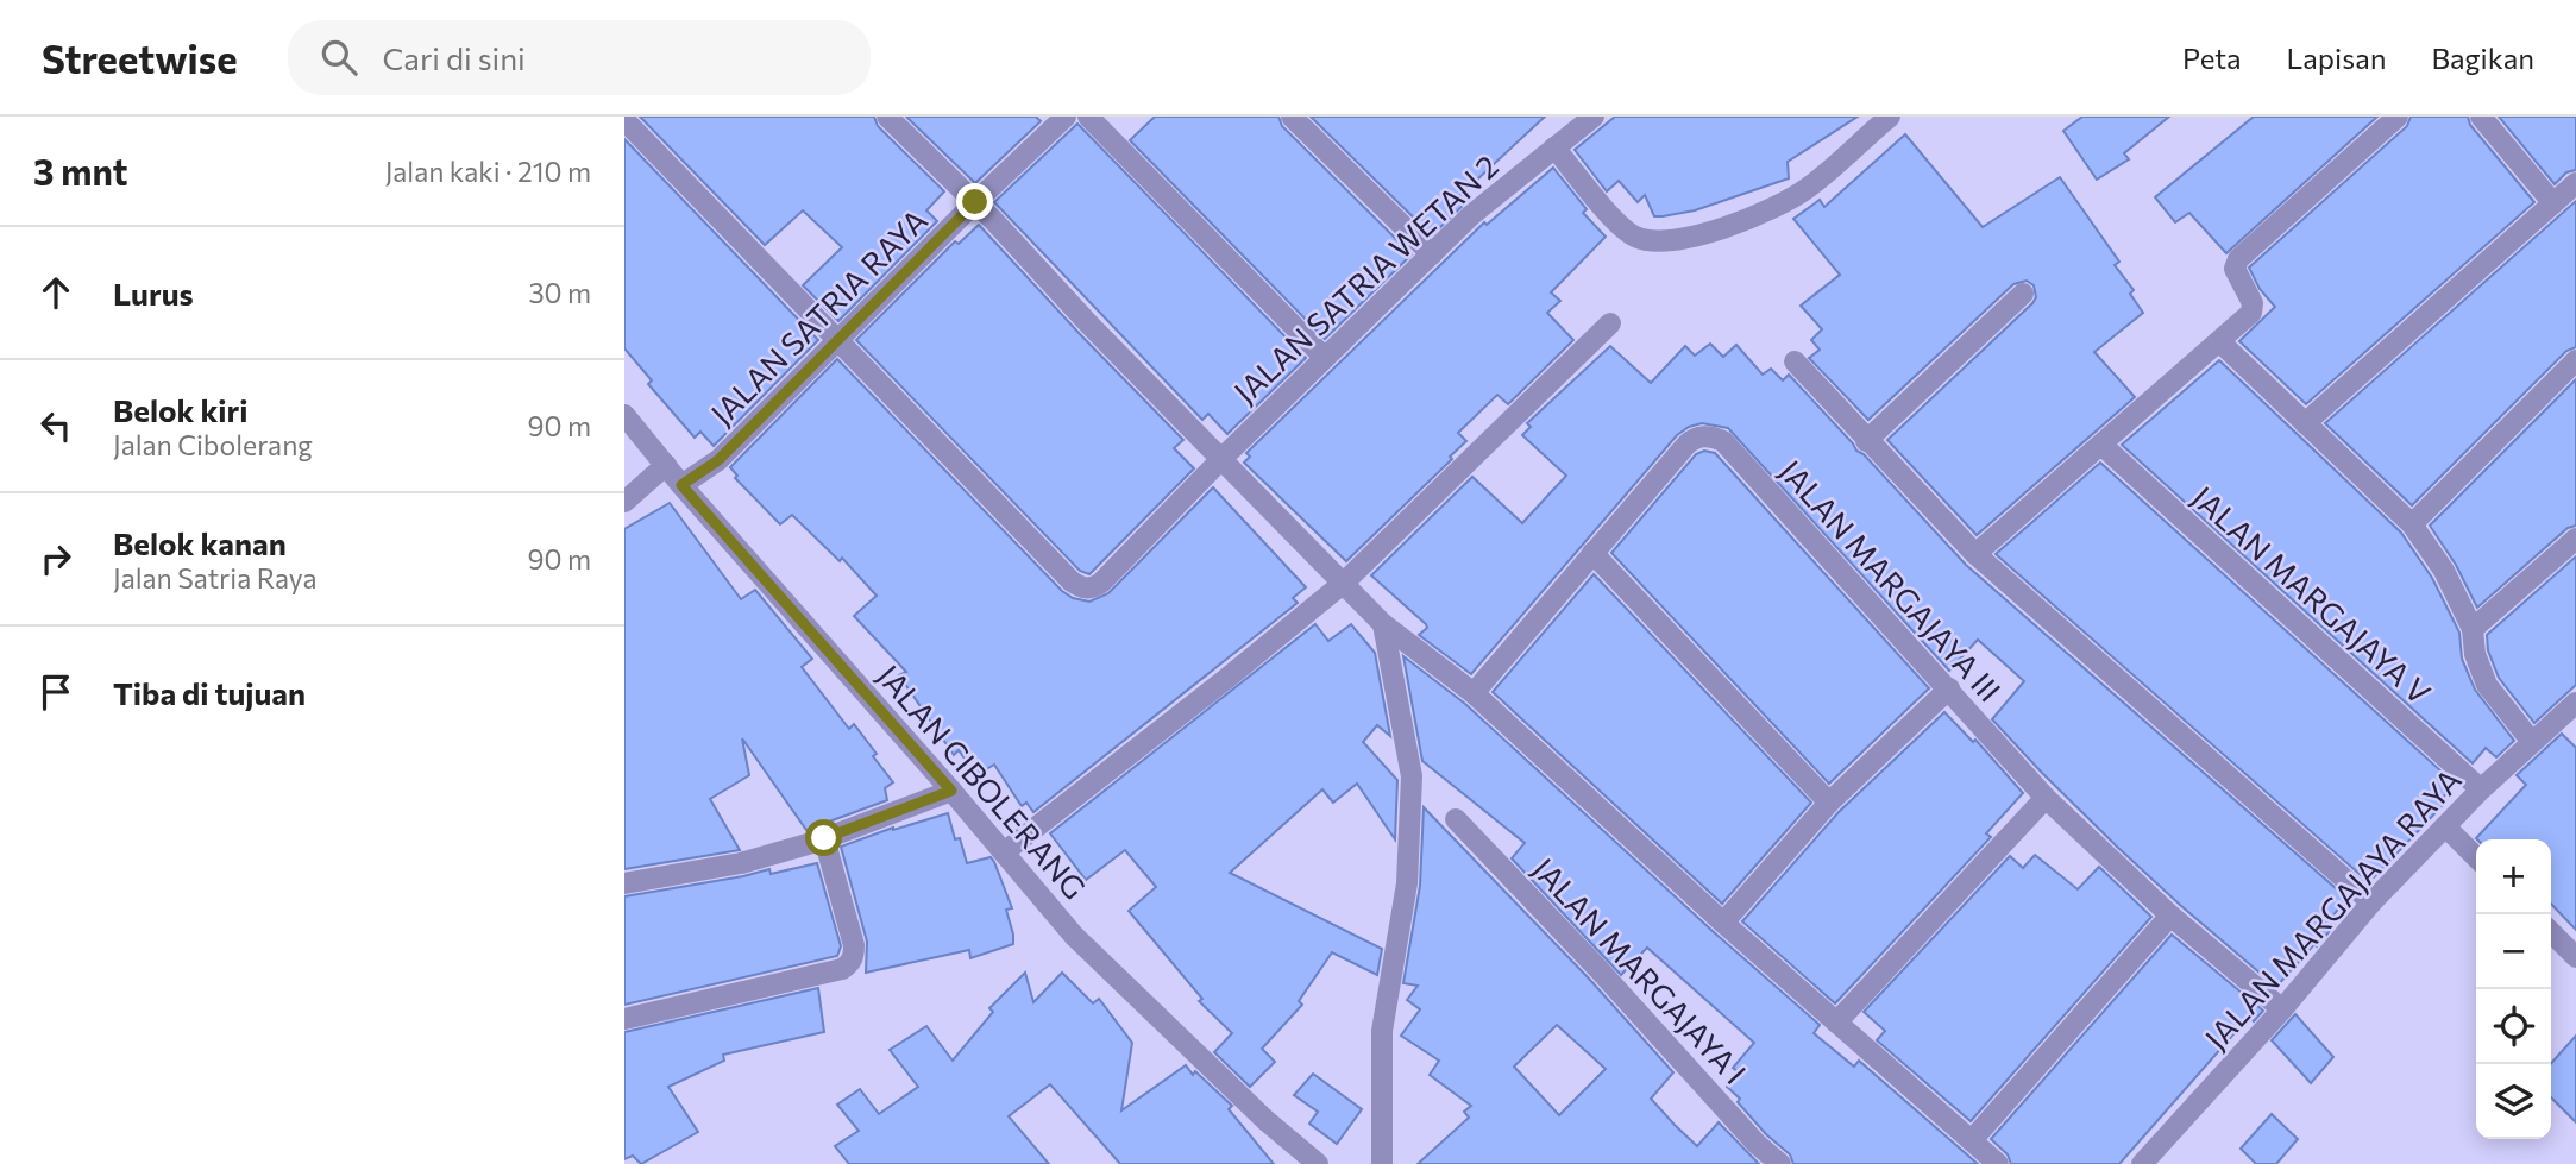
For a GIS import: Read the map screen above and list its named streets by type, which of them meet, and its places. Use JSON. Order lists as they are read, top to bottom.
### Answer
{
  "streets": {
    "street": [
      "JALAN SATRIA WETAN 2",
      "JALAN SATRIA RAYA",
      "JALAN MARGAJAYA III",
      "JALAN MARGAJAYA V",
      "JALAN CIBOLERANG",
      "JALAN MARGAJAYA RAYA",
      "JALAN MARGAJAYA I"
    ]
  },
  "crossings": [
    ["JALAN SATRIA WETAN 2", "JALAN SATRIA RAYA"],
    ["JALAN SATRIA RAYA", "JALAN CIBOLERANG"],
    ["JALAN MARGAJAYA III", "JALAN MARGAJAYA RAYA"],
    ["JALAN MARGAJAYA V", "JALAN MARGAJAYA RAYA"]
  ],
  "page": {
    "header": "Streetwise",
    "search": "Cari di sini",
    "nav": ["Peta", "Lapisan", "Bagikan"],
    "heading": ["3 mnt", "Jalan kaki · 210 m"],
    "list": [
      ["Lurus", "30 m"],
      ["Belok kiri", "Jalan Cibolerang", "90 m"],
      ["Belok kanan", "Jalan Satria Raya", "90 m"],
      "Tiba di tujuan"
    ],
    "map_buttons": ["+", "−"]
  }
}
